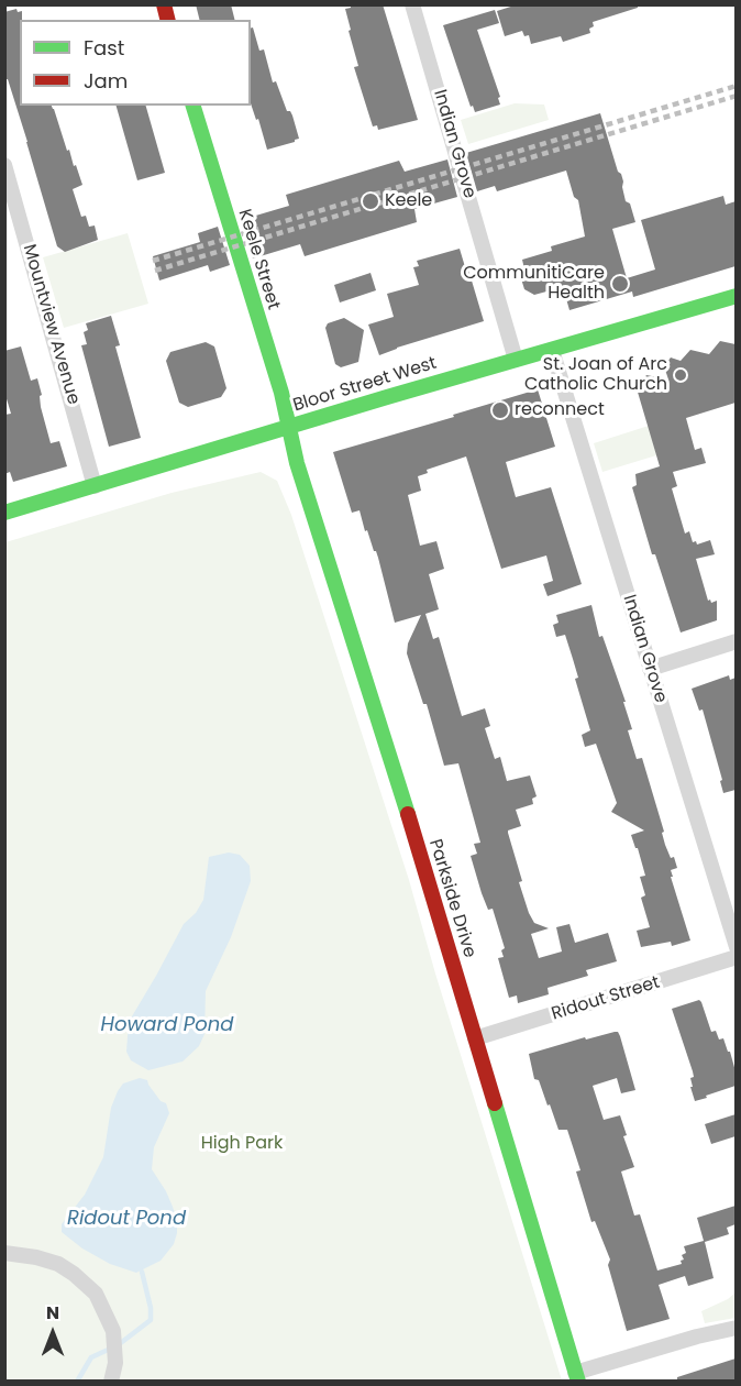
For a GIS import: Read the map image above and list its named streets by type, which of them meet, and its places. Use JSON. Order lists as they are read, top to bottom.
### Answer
{
  "streets": {
    "main road": ["Keele Street", "Bloor Street West", "Parkside Drive"],
    "street": ["Indian Grove", "Mountview Avenue", "Ridout Street"]
  },
  "crossings": [
    ["Indian Grove", "Bloor Street West"],
    ["Keele Street", "Bloor Street West"],
    ["Keele Street", "Parkside Drive"],
    ["Mountview Avenue", "Bloor Street West"],
    ["Bloor Street West", "Parkside Drive"],
    ["Parkside Drive", "Ridout Street"]
  ],
  "water": ["Howard Pond", "Ridout Pond"],
  "parks": ["High Park"],
  "places": [
    "Keele",
    "CommunitiCare Health",
    "St. Joan of Arc Catholic Church",
    "reconnect"
  ],
  "legend": ["Fast", "Jam"],
  "north": "top"
}
